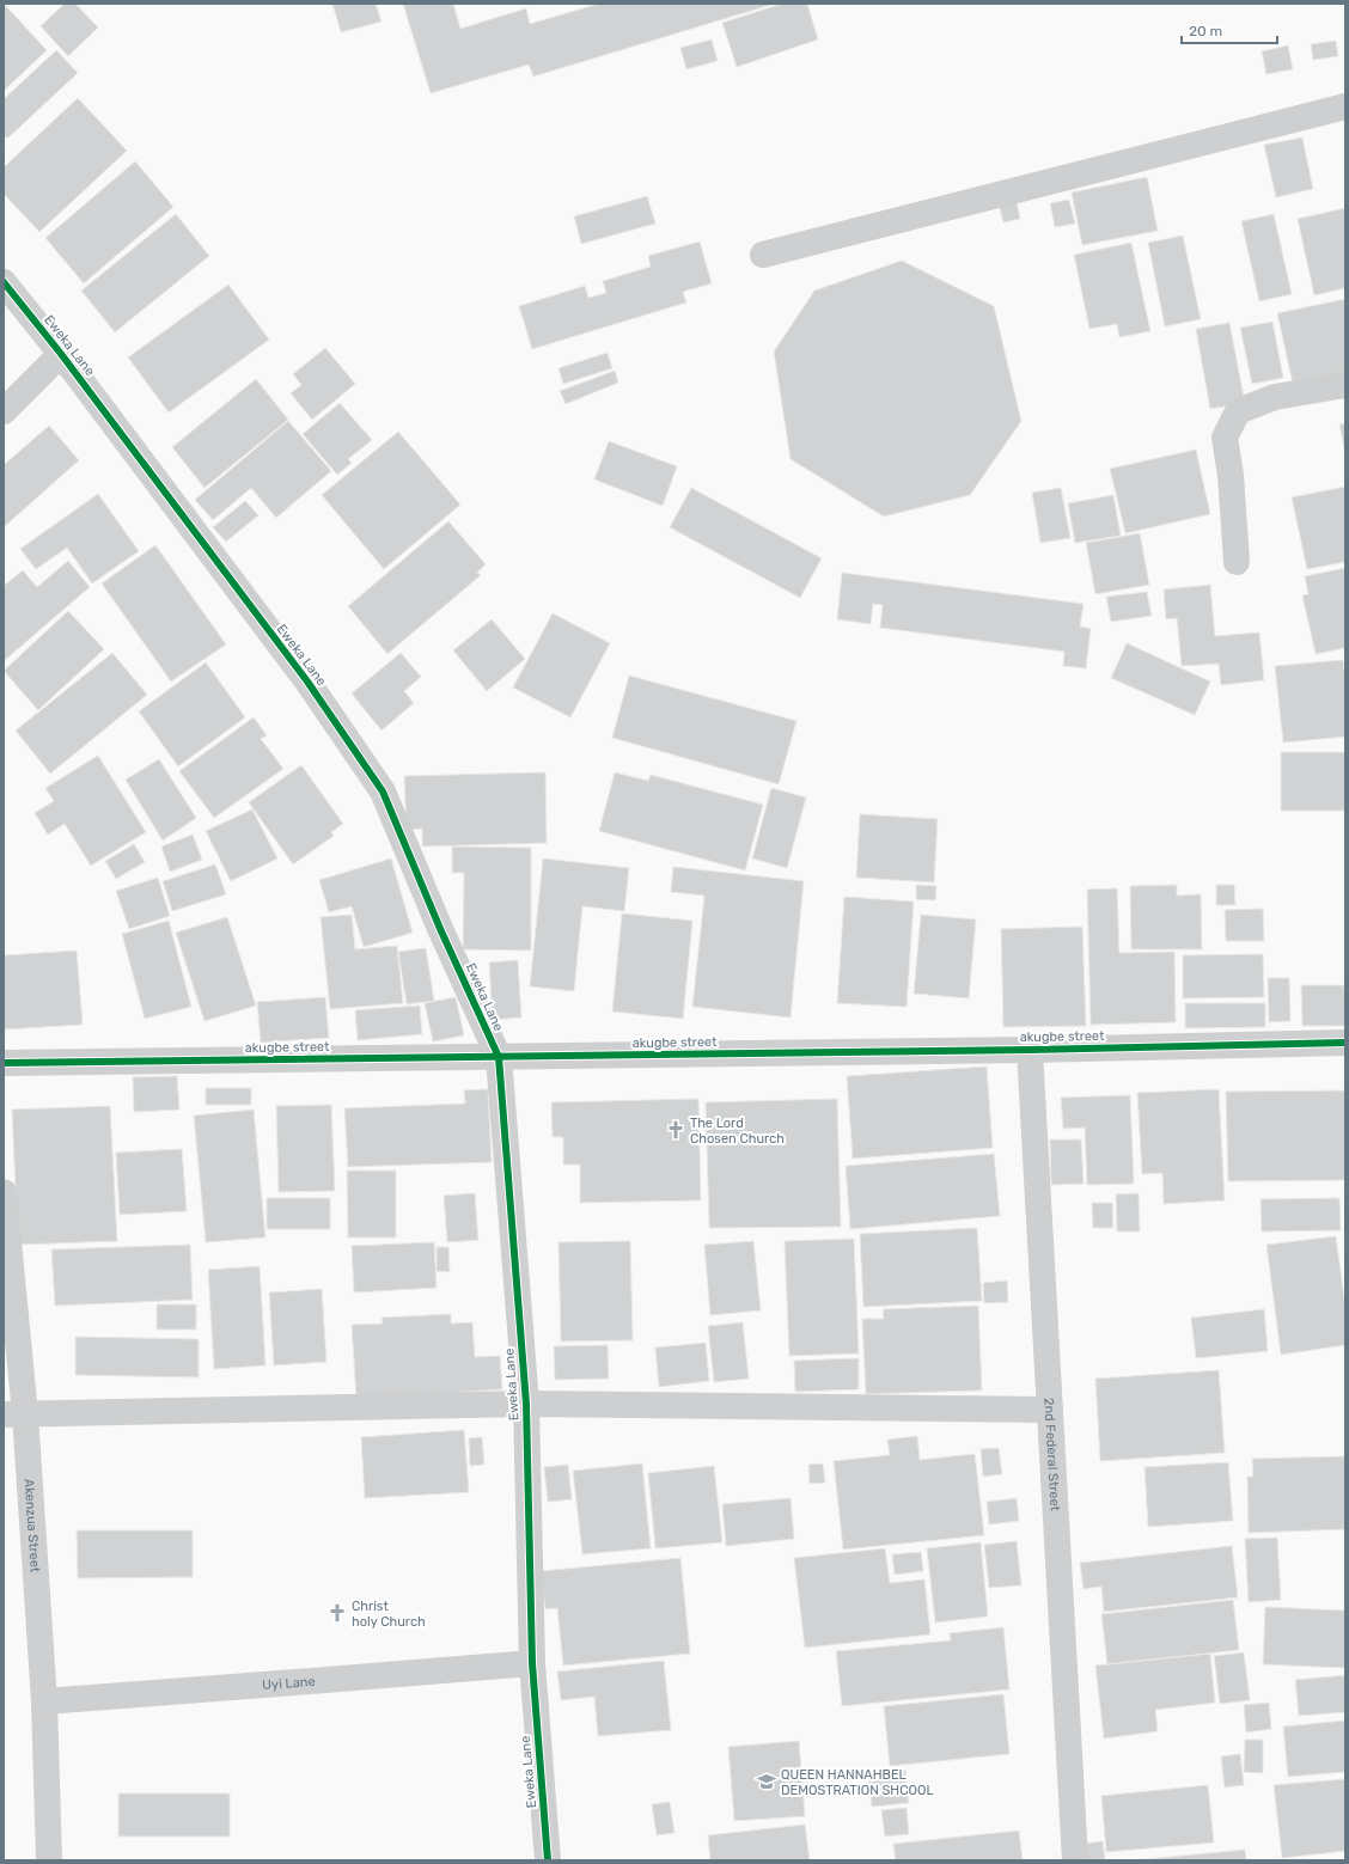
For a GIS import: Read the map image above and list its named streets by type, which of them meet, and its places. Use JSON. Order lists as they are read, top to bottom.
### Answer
{
  "streets": {
    "street": [
      "Eweka Lane",
      "akugbe street",
      "2nd Federal Street",
      "Akenzua Street",
      "Uyi Lane"
    ]
  },
  "crossings": [
    ["Eweka Lane", "akugbe street"],
    ["Eweka Lane", "Uyi Lane"],
    ["akugbe street", "2nd Federal Street"],
    ["Akenzua Street", "Uyi Lane"]
  ],
  "places": {
    "church": ["The Lord Chosen Church", "Christ holy Church"],
    "school or university": ["QUEEN HANNAHBEL DEMOSTRATION SHCOOL"]
  },
  "scale_bar": "20 m"
}
